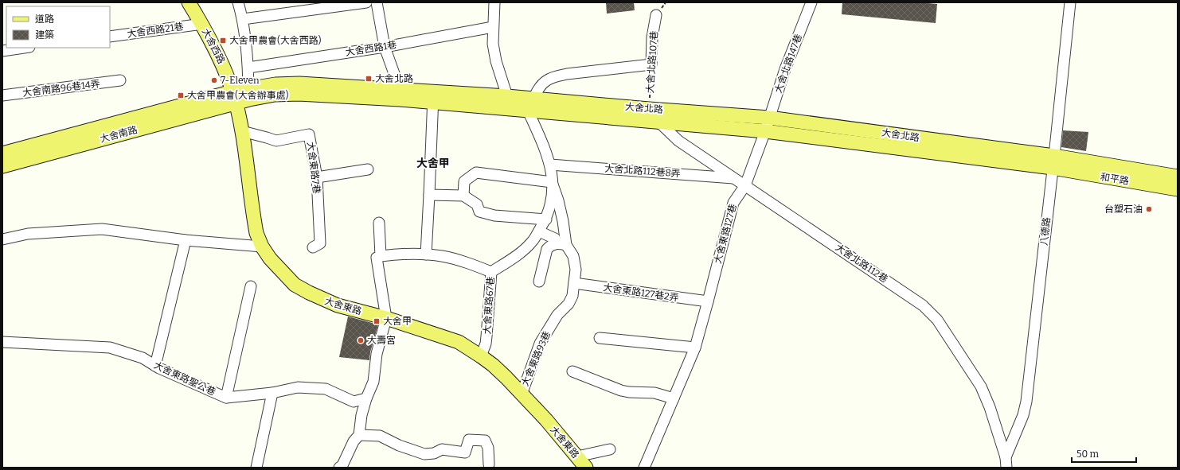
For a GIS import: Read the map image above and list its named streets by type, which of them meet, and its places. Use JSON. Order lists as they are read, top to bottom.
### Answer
{
  "streets": {
    "main road": [
      "大舍西路",
      "大舍北路",
      "大舍南路",
      "和平路",
      "大舍東路"
    ],
    "street": [
      "大舍西路21巷",
      "大舍西路1巷",
      "大舍北路107巷",
      "大舍北路147巷",
      "大舍南路96巷14弄",
      "大舍東路7巷",
      "大舍北路112巷8弄",
      "八德路",
      "大舍東路127巷",
      "大舍北路112巷",
      "大舍東路127巷2弄",
      "大舍東路67巷",
      "大舍東路93巷",
      "大舍東路聖公巷"
    ]
  },
  "crossings": [
    ["大舍西路21巷", "大舍西路"],
    ["大舍西路", "大舍北路"],
    ["大舍西路", "大舍南路"],
    ["大舍西路", "大舍東路"],
    ["大舍北路107巷", "大舍北路"],
    ["大舍北路107巷", "大舍北路112巷"],
    ["大舍北路147巷", "大舍北路"],
    ["大舍北路147巷", "大舍東路127巷"],
    ["大舍北路", "大舍南路"],
    ["大舍北路", "和平路"],
    ["大舍北路", "八德路"],
    ["大舍北路", "大舍東路127巷"],
    ["大舍北路", "大舍北路112巷"],
    ["大舍北路", "大舍東路"],
    ["大舍南路", "大舍東路"],
    ["大舍東路7巷", "大舍東路"],
    ["大舍北路112巷8弄", "大舍北路112巷"],
    ["和平路", "八德路"],
    ["八德路", "大舍北路112巷"],
    ["大舍東路127巷", "大舍北路112巷"],
    ["大舍東路127巷", "大舍東路127巷2弄"],
    ["大舍東路127巷2弄", "大舍東路93巷"],
    ["大舍東路67巷", "大舍東路"],
    ["大舍東路", "大舍東路93巷"]
  ],
  "districts": ["大舍甲"],
  "places": {
    "transit": [
      "大舍甲農會(大舍西路)",
      "大舍北路",
      "大舍甲農會(大舍辦事處)",
      "大舍甲"
    ],
    "other": ["7-Eleven", "台塑石油", "大壽宮"]
  },
  "legend": ["道路", "建築"],
  "scale_bar": "50 m"
}
